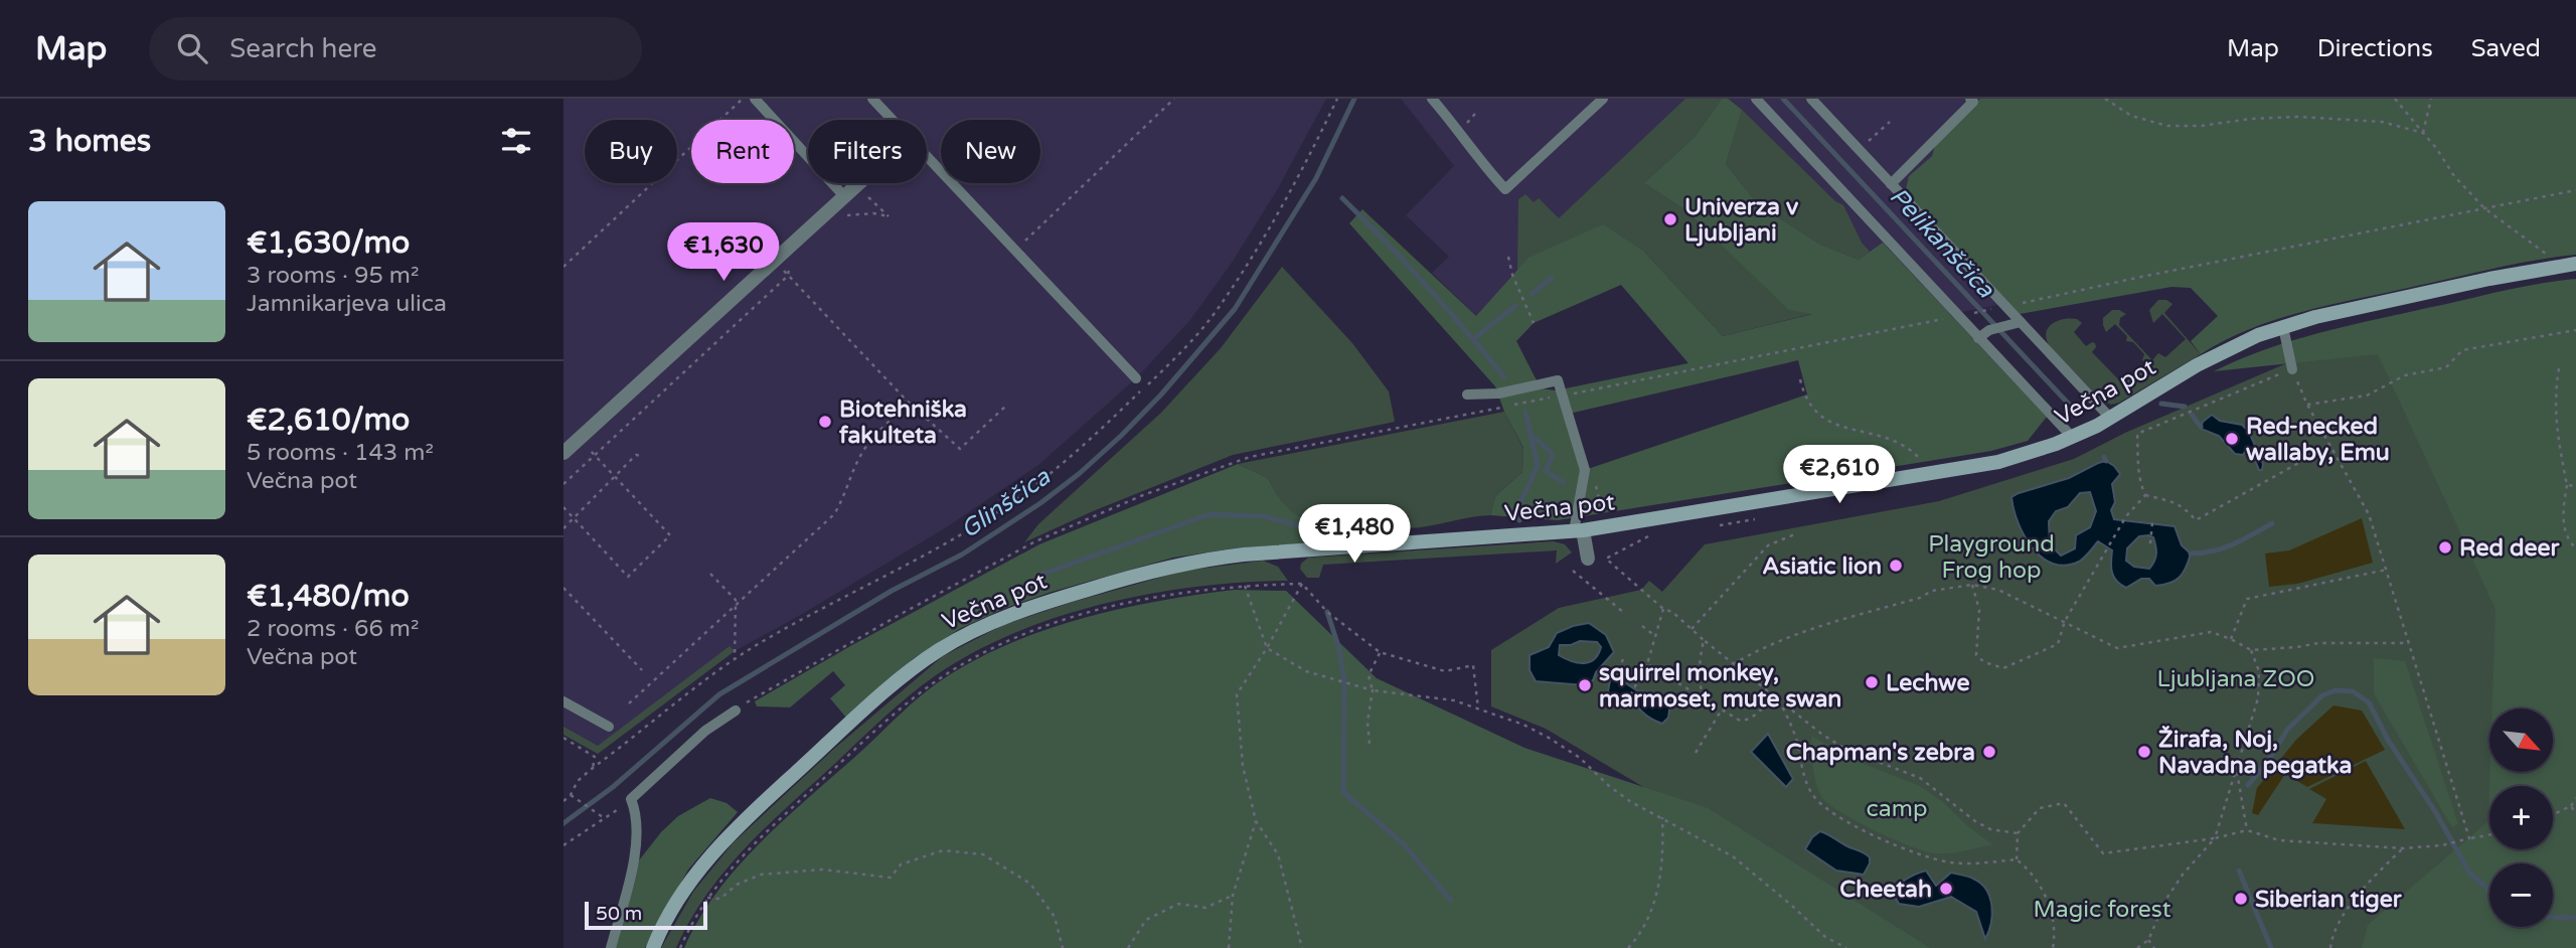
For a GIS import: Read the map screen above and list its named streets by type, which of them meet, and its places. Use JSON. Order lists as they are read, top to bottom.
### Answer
{
  "streets": {
    "main road": ["Večna pot"]
  },
  "water": ["Pelikanščica", "Glinščica"],
  "parks": [
    "Playground Frog hop",
    "Ljubljana ZOO",
    "camp",
    "Magic forest"
  ],
  "places": [
    "Univerza v Ljubljani",
    "Biotehniška fakulteta",
    "Red-necked wallaby, Emu",
    "Red deer",
    "Asiatic lion",
    "Lechwe",
    "squirrel monkey, marmoset, mute swan",
    "Chapman's zebra",
    "Žirafa, Noj, Navadna pegatka",
    "Cheetah",
    "Siberian tiger"
  ],
  "scale_bar": "50 m",
  "north": "bottom right",
  "page": {
    "header": "Map",
    "search": "Search here",
    "nav": ["Map", "Directions", "Saved"],
    "heading": "3 homes",
    "chip": [
      "Buy",
      "Rent",
      "Filters",
      "New"
    ],
    "list": [
      {
        "name": "€1,630/mo",
        "note": "3 rooms · 95 m² · Jamnikarjeva ulica"
      },
      {
        "name": "€2,610/mo",
        "note": "5 rooms · 143 m² · Večna pot"
      },
      {
        "name": "€1,480/mo",
        "note": "2 rooms · 66 m² · Večna pot"
      }
    ],
    "price": ["€1,630", "€2,610", "€1,480"],
    "map_buttons": ["+", "−"],
    "scale": "50 m"
  }
}
